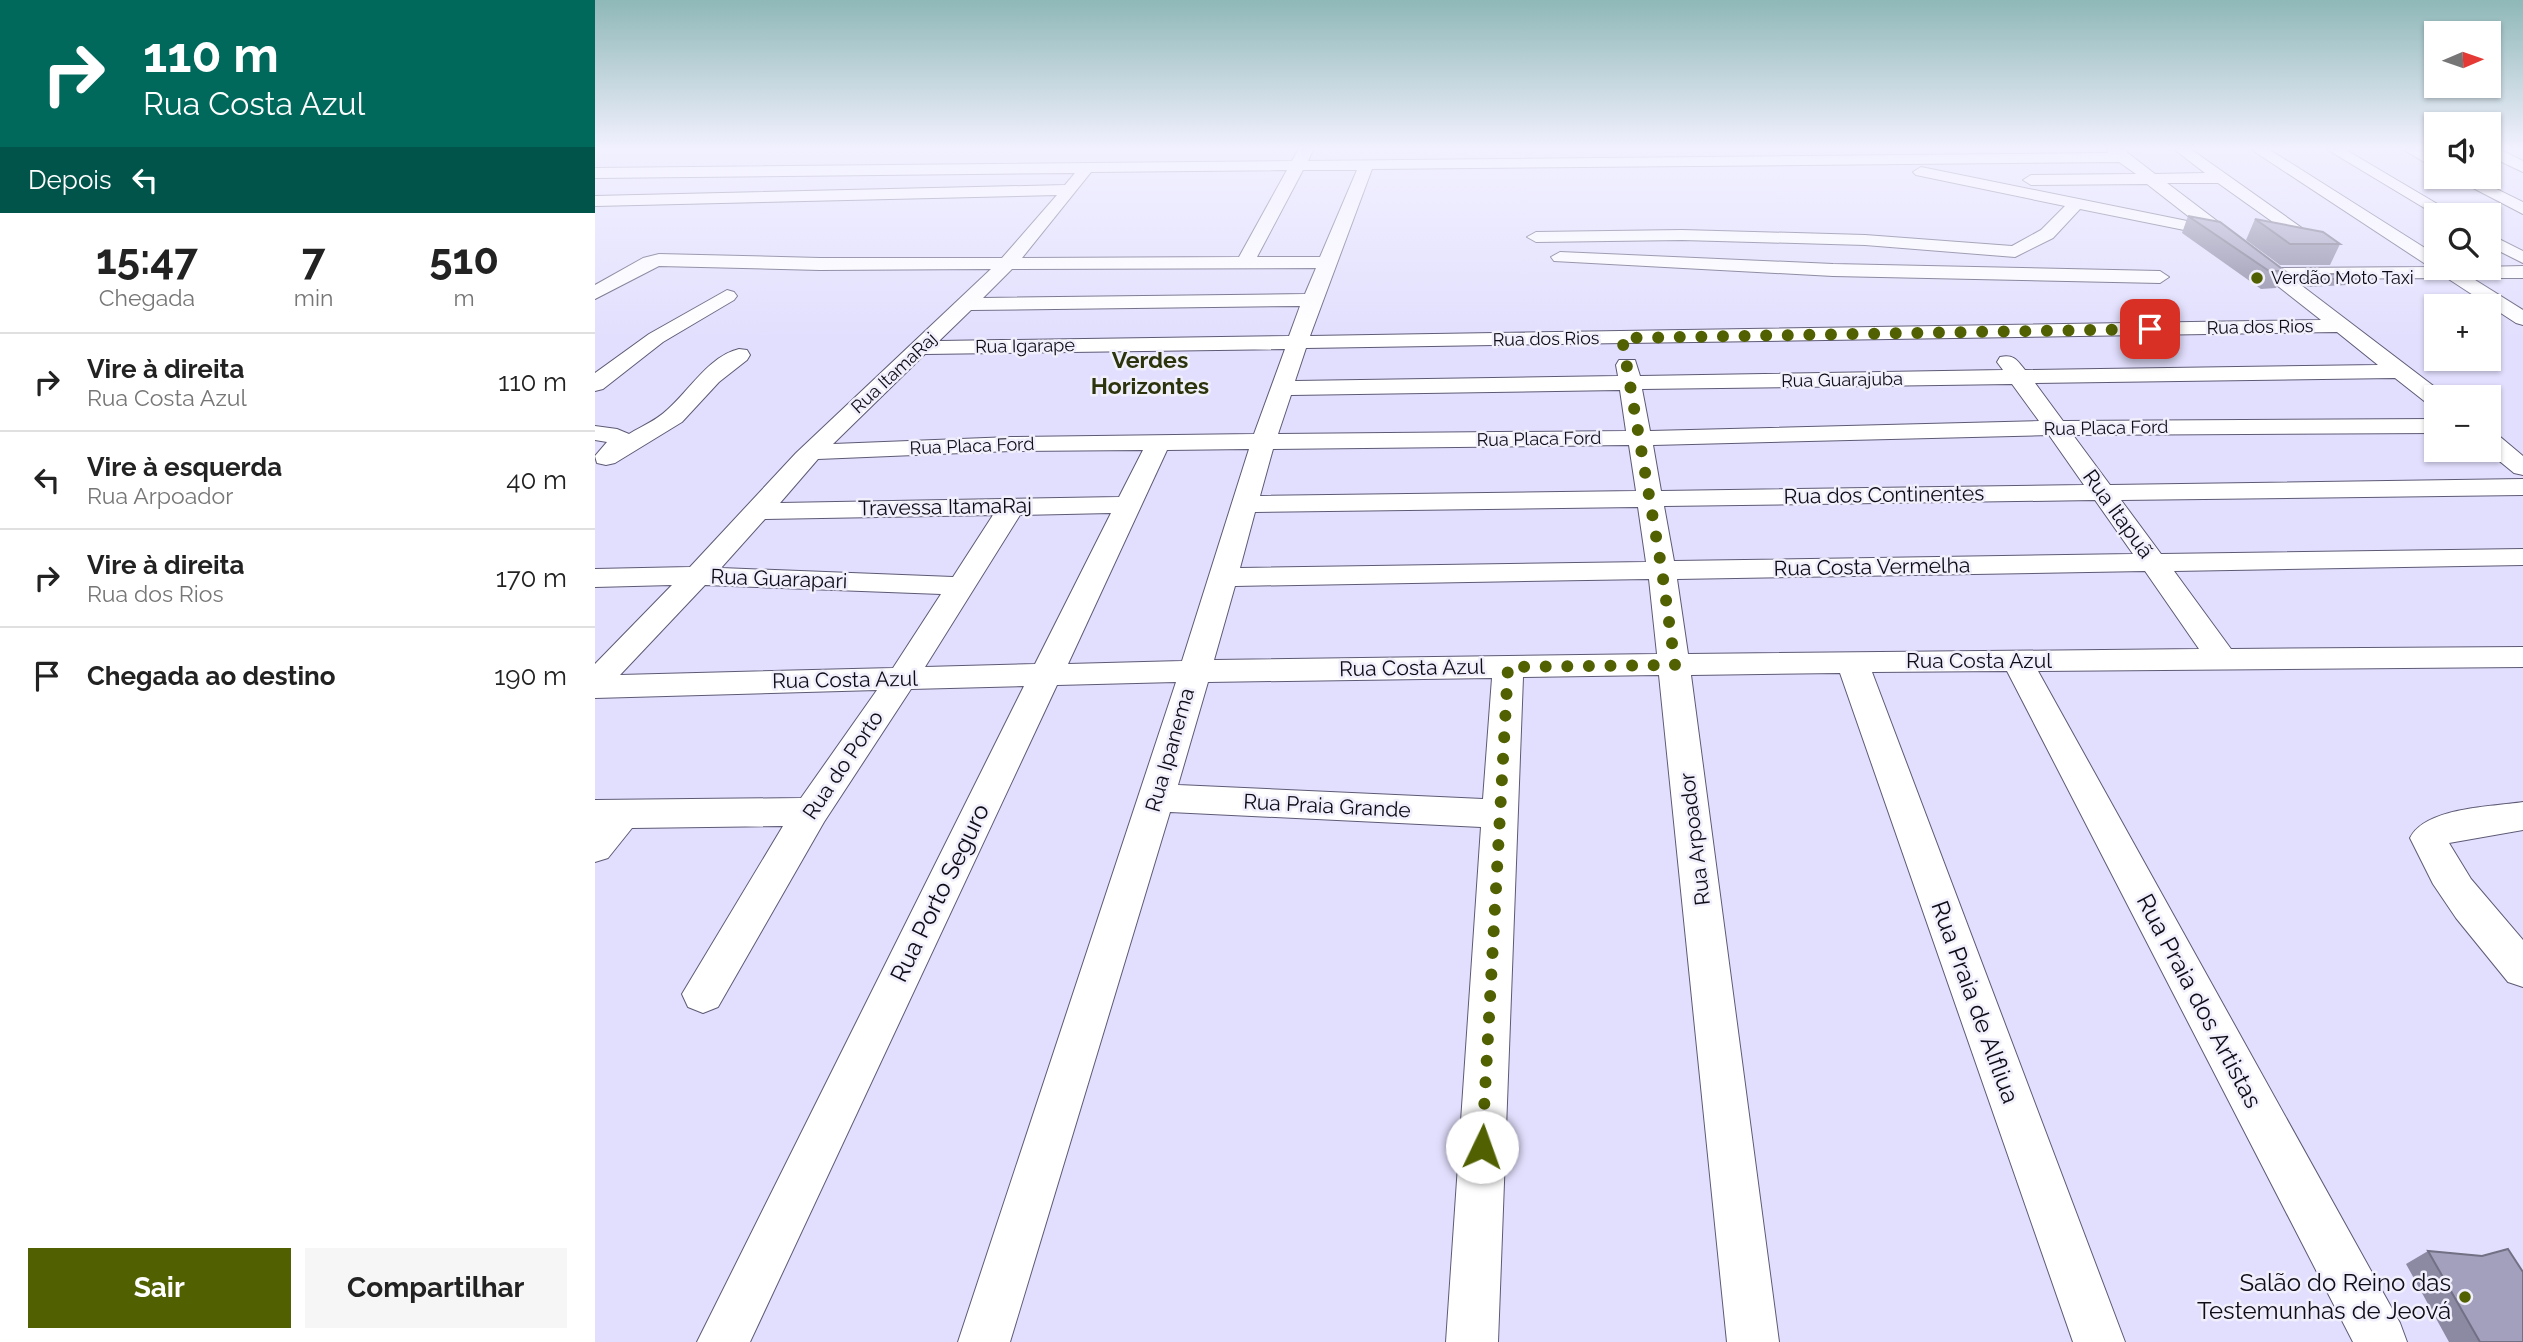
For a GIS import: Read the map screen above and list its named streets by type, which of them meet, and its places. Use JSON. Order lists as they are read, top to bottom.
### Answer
{
  "streets": {
    "street": [
      "Rua dos Rios",
      "Rua Igarape",
      "Rua ItamaRaj",
      "Rua Guarajuba",
      "Rua Placa Ford",
      "Rua dos Continentes",
      "Travessa ItamaRaj",
      "Rua Itapuã",
      "Rua Costa Vermelha",
      "Rua Guarapari",
      "Rua Costa Azul",
      "Rua Ipanema",
      "Rua do Porto",
      "Rua Praia Grande",
      "Rua Arpoador",
      "Rua Porto Seguro",
      "Rua Praia dos Artistas",
      "Rua Praia de Alfliua"
    ]
  },
  "crossings": [
    ["Rua dos Rios", "Rua Igarape"],
    ["Rua dos Rios", "Rua Itapuã"],
    ["Rua dos Rios", "Rua Ipanema"],
    ["Rua dos Rios", "Rua Arpoador"],
    ["Rua Igarape", "Rua ItamaRaj"],
    ["Rua Igarape", "Rua Ipanema"],
    ["Rua ItamaRaj", "Rua Placa Ford"],
    ["Rua ItamaRaj", "Travessa ItamaRaj"],
    ["Rua ItamaRaj", "Rua Guarapari"],
    ["Rua ItamaRaj", "Rua Costa Azul"],
    ["Rua Guarajuba", "Rua Itapuã"],
    ["Rua Guarajuba", "Rua Ipanema"],
    ["Rua Guarajuba", "Rua Arpoador"],
    ["Rua Placa Ford", "Rua Itapuã"],
    ["Rua Placa Ford", "Rua Ipanema"],
    ["Rua Placa Ford", "Rua Arpoador"],
    ["Rua Placa Ford", "Rua Porto Seguro"],
    ["Rua dos Continentes", "Rua Itapuã"],
    ["Rua dos Continentes", "Rua Ipanema"],
    ["Rua dos Continentes", "Rua Arpoador"],
    ["Travessa ItamaRaj", "Rua do Porto"],
    ["Travessa ItamaRaj", "Rua Porto Seguro"],
    ["Rua Itapuã", "Rua Costa Vermelha"],
    ["Rua Itapuã", "Rua Costa Azul"],
    ["Rua Costa Vermelha", "Rua Ipanema"],
    ["Rua Costa Vermelha", "Rua Arpoador"],
    ["Rua Guarapari", "Rua do Porto"],
    ["Rua Costa Azul", "Rua Ipanema"],
    ["Rua Costa Azul", "Rua do Porto"],
    ["Rua Costa Azul", "Rua Arpoador"],
    ["Rua Costa Azul", "Rua Porto Seguro"],
    ["Rua Costa Azul", "Rua Praia dos Artistas"],
    ["Rua Costa Azul", "Rua Praia de Alfliua"],
    ["Rua Ipanema", "Rua Praia Grande"]
  ],
  "districts": ["Verdes Horizontes"],
  "places": ["Verdão Moto Taxi", "Salão do Reino das Testemunhas de Jeová"],
  "north": "right",
  "page": {
    "turn": ["110 m", "Rua Costa Azul"],
    "map_buttons": ["+", "−"],
    "then": "Depois",
    "eta": [
      "15:47",
      "Chegada",
      "7",
      "min",
      "510",
      "m"
    ],
    "list": [
      {
        "name": "Vire à direita",
        "note": "Rua Costa Azul",
        "value": "110 m"
      },
      {
        "name": "Vire à esquerda",
        "note": "Rua Arpoador",
        "value": "40 m"
      },
      {
        "name": "Vire à direita",
        "note": "Rua dos Rios",
        "value": "170 m"
      },
      {
        "name": "Chegada ao destino",
        "value": "190 m"
      }
    ],
    "buttons": ["Sair", "Compartilhar"]
  }
}
